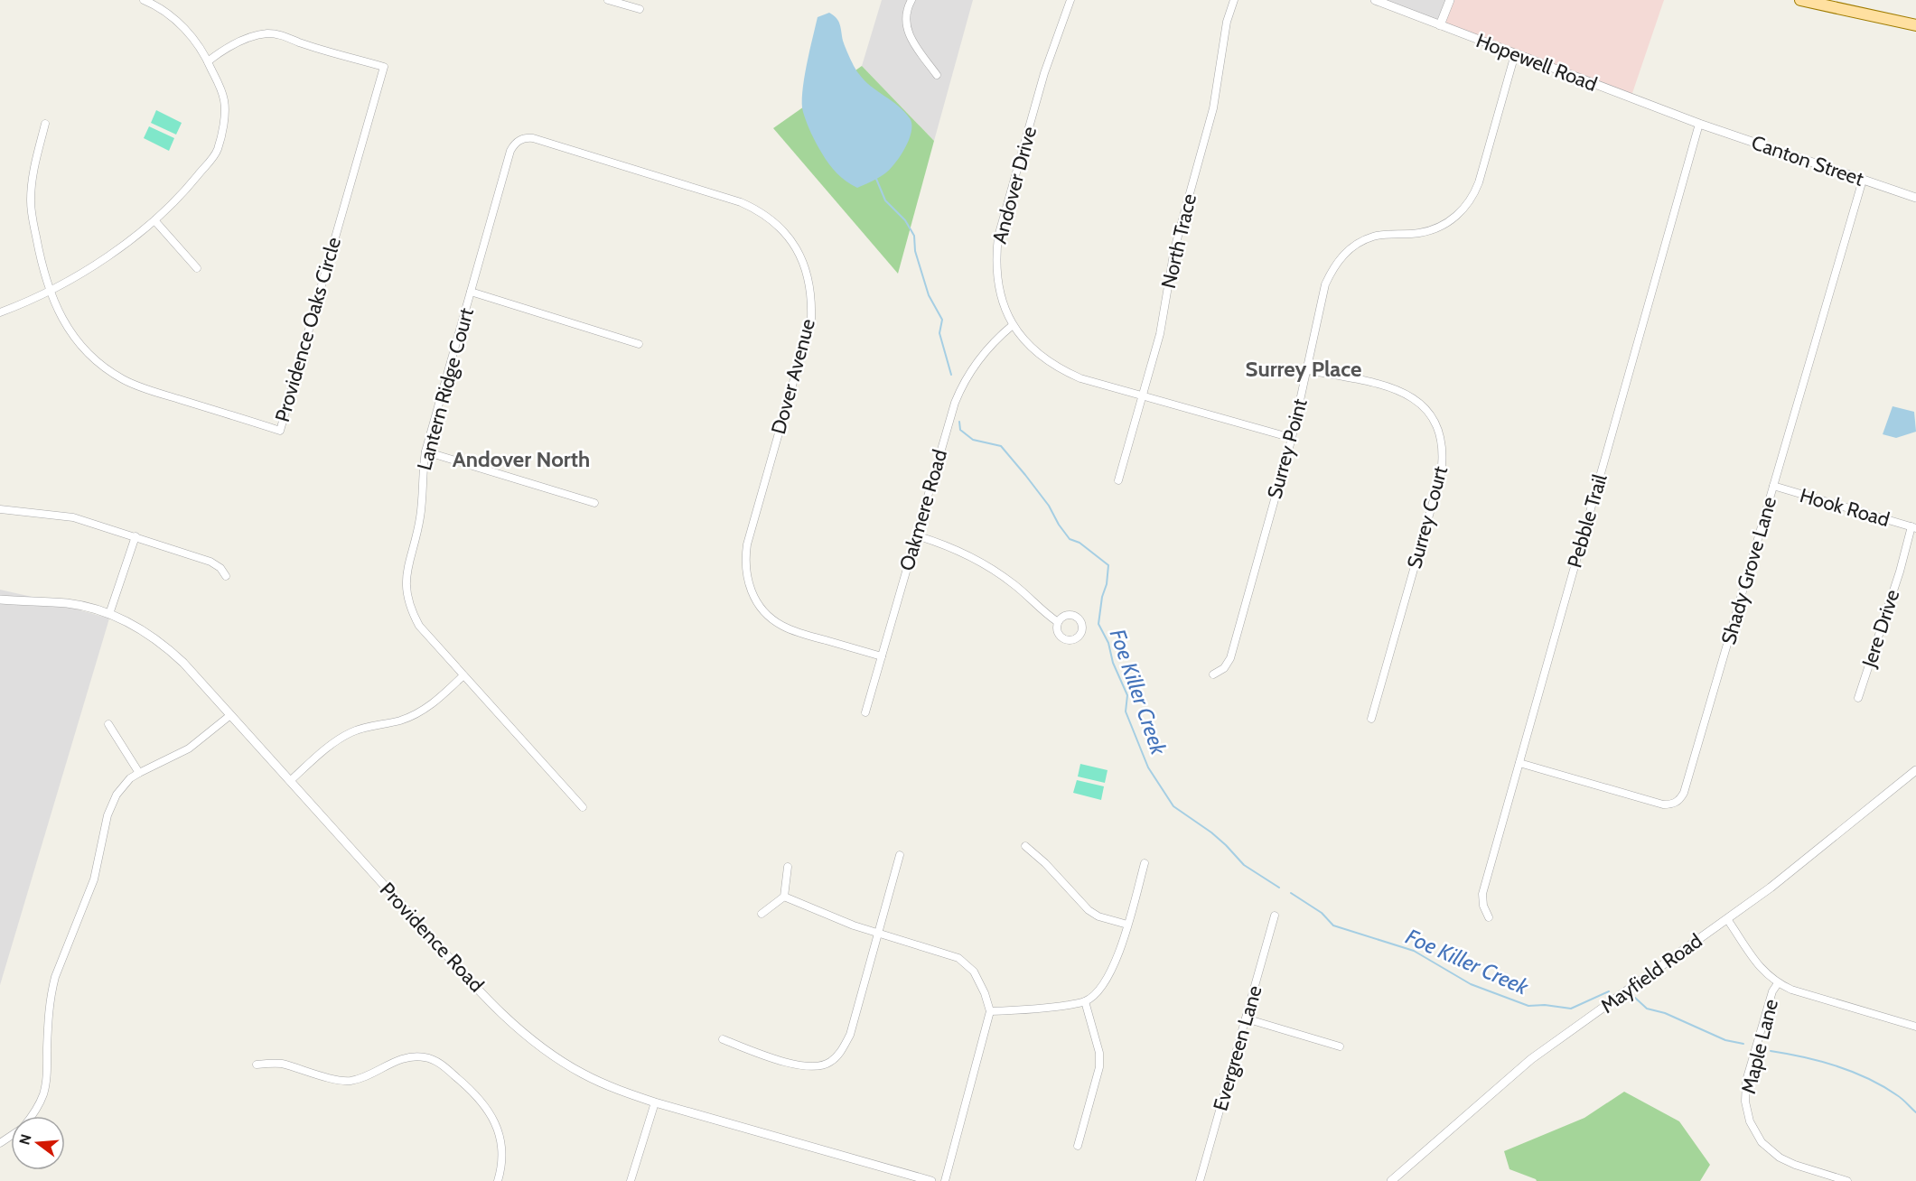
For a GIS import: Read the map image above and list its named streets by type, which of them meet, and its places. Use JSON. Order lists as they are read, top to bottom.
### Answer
{
  "streets": {
    "street": [
      "Hopewell Road",
      "Canton Street",
      "Andover Drive",
      "North Trace",
      "Providence Oaks Circle",
      "Dover Avenue",
      "Lantern Ridge Court",
      "Surrey Point",
      "Hook Road",
      "Oakmere Road",
      "Surrey Court",
      "Pebble Trail",
      "Shady Grove Lane",
      "Jere Drive",
      "Providence Road",
      "Mayfield Road",
      "Maple Lane",
      "Evergreen Lane"
    ]
  },
  "crossings": [
    ["Hopewell Road", "Canton Street"],
    ["Hopewell Road", "Surrey Point"],
    ["Hopewell Road", "Pebble Trail"],
    ["Canton Street", "Pebble Trail"],
    ["Canton Street", "Shady Grove Lane"],
    ["Andover Drive", "North Trace"],
    ["Andover Drive", "Surrey Point"],
    ["Andover Drive", "Oakmere Road"],
    ["Dover Avenue", "Lantern Ridge Court"],
    ["Dover Avenue", "Oakmere Road"],
    ["Surrey Point", "Surrey Court"],
    ["Hook Road", "Shady Grove Lane"],
    ["Hook Road", "Jere Drive"],
    ["Pebble Trail", "Shady Grove Lane"]
  ],
  "districts": ["Surrey Place", "Andover North"],
  "water": ["Foe Killer Creek"],
  "north": "left"
}
